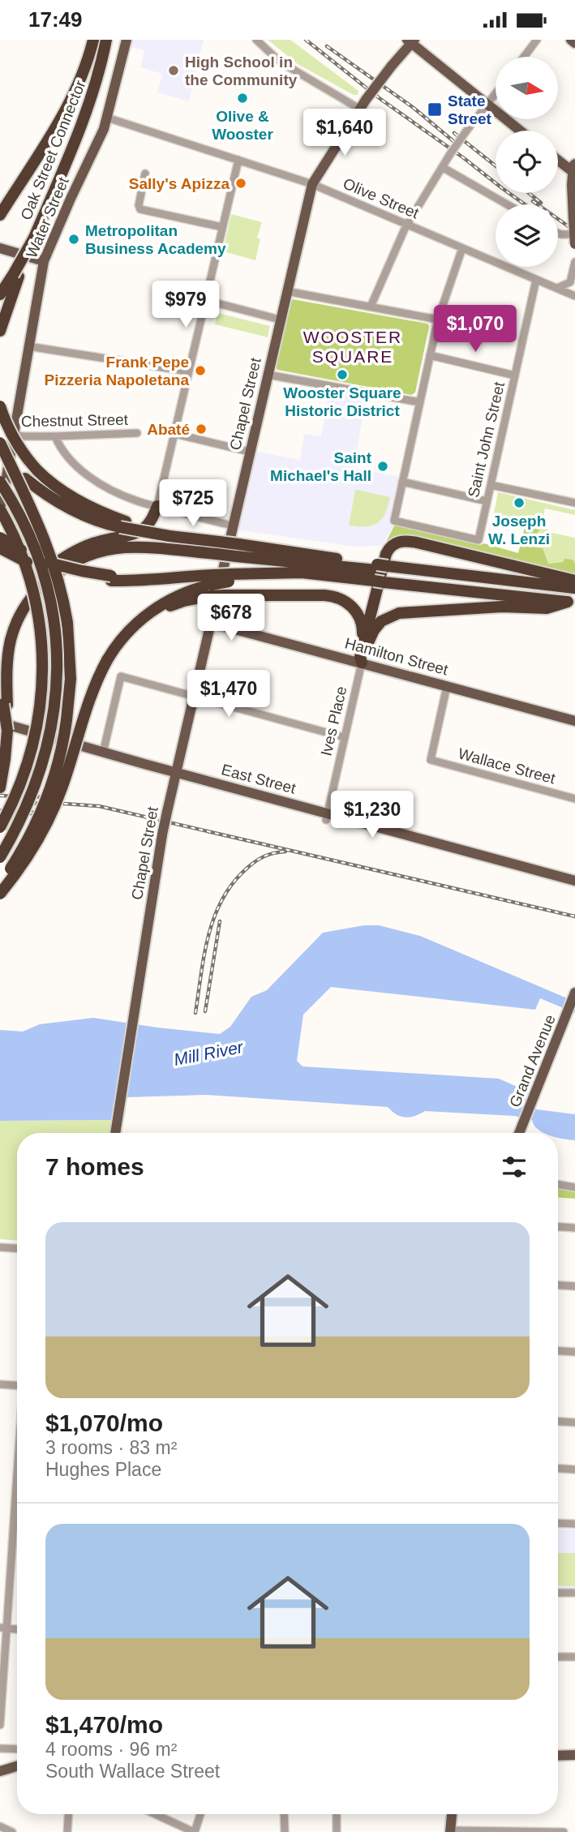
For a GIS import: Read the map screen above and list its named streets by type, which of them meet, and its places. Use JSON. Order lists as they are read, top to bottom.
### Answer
{
  "streets": {
    "highway": ["Oak Street Connector"],
    "main road": [
      "Water Street",
      "Chapel Street",
      "Hamilton Street",
      "East Street",
      "Grand Avenue"
    ],
    "street": [
      "Olive Street",
      "Chestnut Street",
      "Saint John Street",
      "Ives Place",
      "Wallace Street"
    ]
  },
  "crossings": [
    ["Olive Street", "Water Street"],
    ["Olive Street", "Chapel Street"],
    ["Olive Street", "Saint John Street"],
    ["Water Street", "Chestnut Street"],
    ["Chapel Street", "Hamilton Street"],
    ["Chapel Street", "East Street"],
    ["Hamilton Street", "Ives Place"],
    ["Hamilton Street", "Wallace Street"],
    ["Ives Place", "East Street"]
  ],
  "districts": ["WOOSTER SQUARE"],
  "water": ["Mill River"],
  "places": {
    "other": [
      "High School in the Community",
      "Olive & Wooster",
      "Sally's Apizza",
      "Metropolitan Business Academy",
      "Frank Pepe Pizzeria Napoletana",
      "Wooster Square Historic District",
      "Abaté",
      "Saint Michael's Hall",
      "Joseph W. Lenzi"
    ],
    "transit": ["State Street"]
  },
  "north": "right",
  "page": {
    "status": "17:49",
    "price": [
      "$1,640",
      "$979",
      "$1,070",
      "$725",
      "$678",
      "$1,470",
      "$1,230"
    ],
    "heading": "7 homes",
    "list": [
      {
        "name": "$1,070/mo",
        "note": "3 rooms · 83 m² · Hughes Place"
      },
      {
        "name": "$1,470/mo",
        "note": "4 rooms · 96 m² · South Wallace Street"
      }
    ]
  }
}
